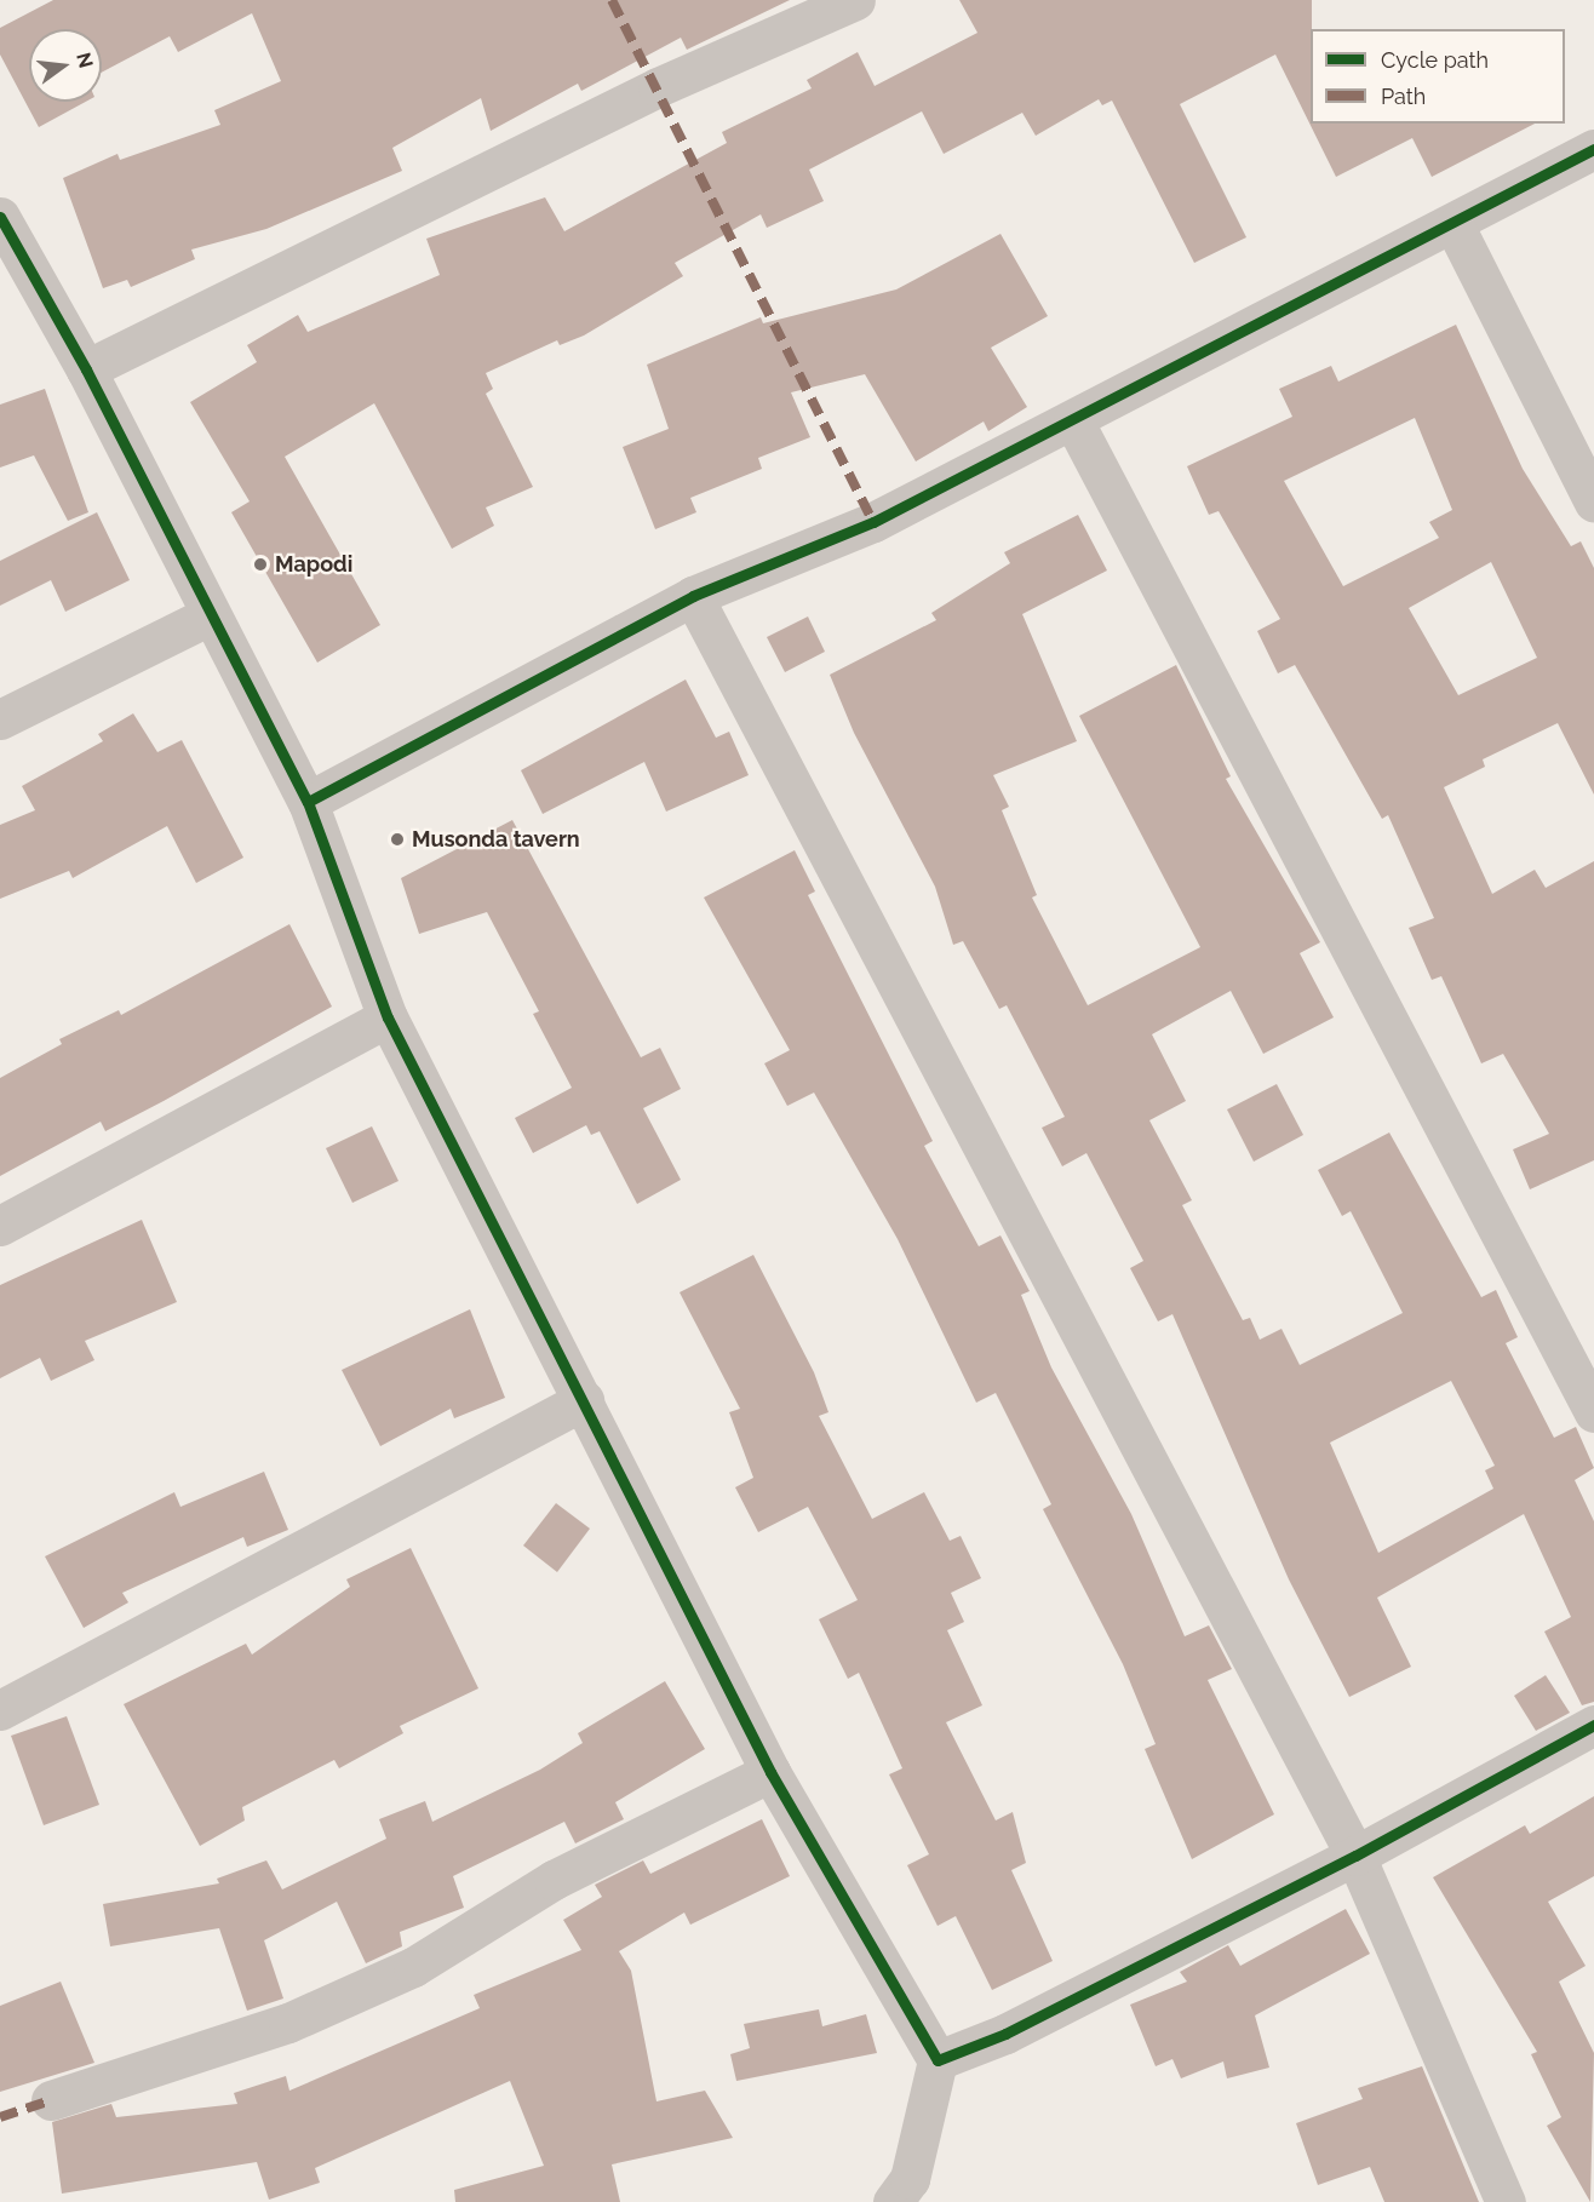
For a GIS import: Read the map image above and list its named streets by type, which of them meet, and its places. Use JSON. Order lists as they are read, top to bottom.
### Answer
{
  "places": ["Mapodi", "Musonda tavern"],
  "legend": ["Cycle path", "Path"],
  "north": "right"
}
